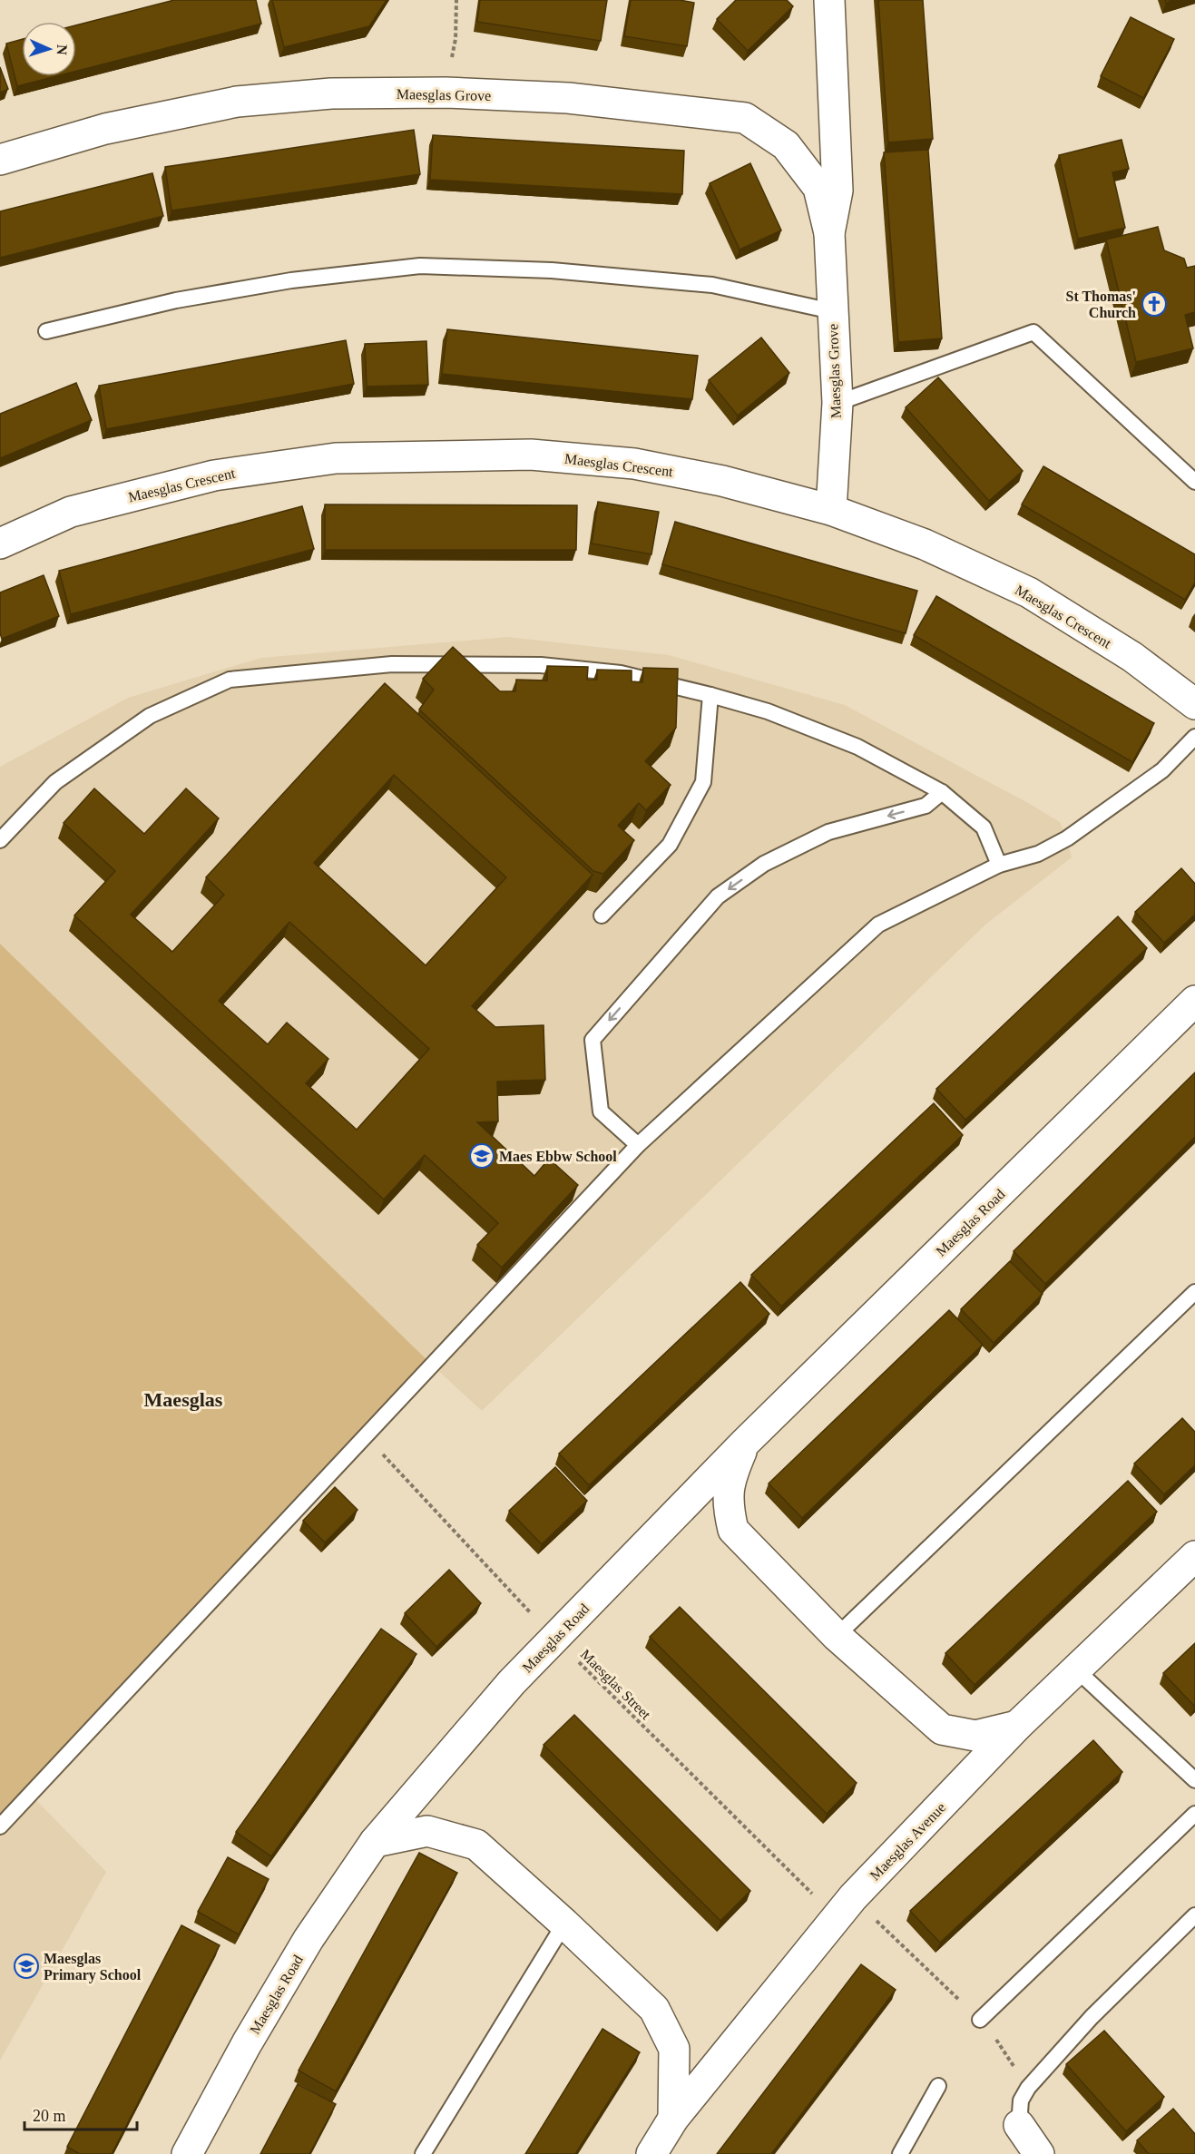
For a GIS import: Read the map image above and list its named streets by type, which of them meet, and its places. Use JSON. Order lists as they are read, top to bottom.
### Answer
{
  "streets": {
    "street": [
      "Maesglas Grove",
      "Maesglas Crescent",
      "Maesglas Road",
      "Maesglas Avenue"
    ],
    "path": ["Maesglas Street"]
  },
  "crossings": [
    ["Maesglas Grove", "Maesglas Crescent"],
    ["Maesglas Road", "Maesglas Street"],
    ["Maesglas Road", "Maesglas Avenue"],
    ["Maesglas Street", "Maesglas Avenue"]
  ],
  "districts": ["Maesglas"],
  "places": {
    "church": ["St Thomas' Church"],
    "school or university": ["Maes Ebbw School", "Maesglas Primary School"]
  },
  "scale_bar": "20 m",
  "north": "right"
}
